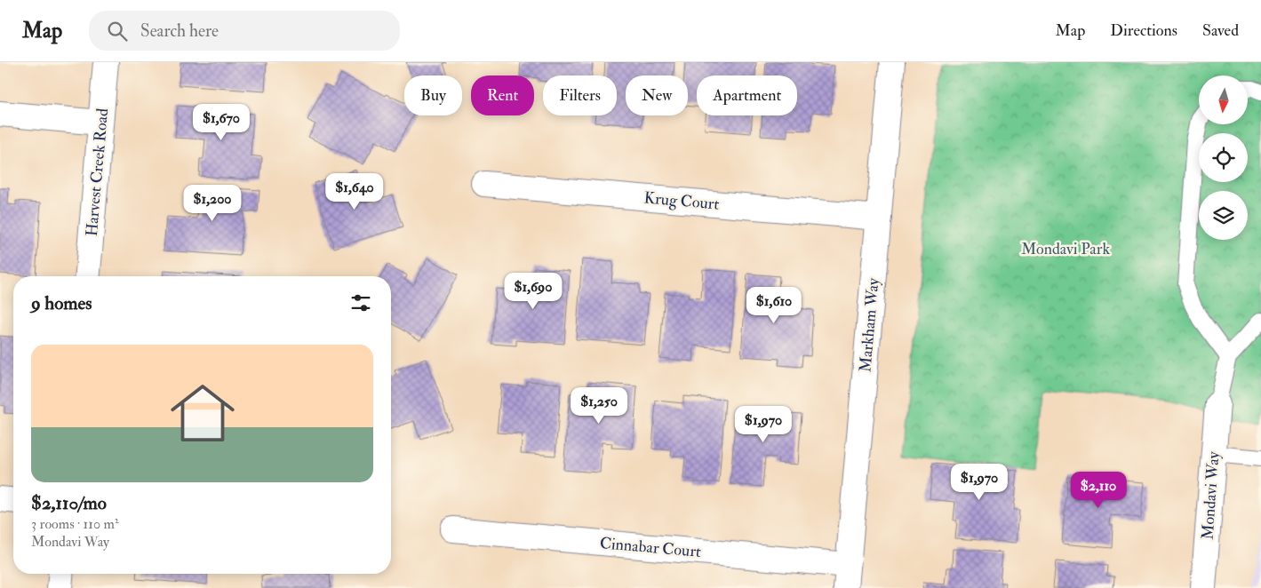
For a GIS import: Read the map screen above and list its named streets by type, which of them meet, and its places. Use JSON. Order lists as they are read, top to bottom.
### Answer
{
  "streets": {
    "street": [
      "Harvest Creek Road",
      "Krug Court",
      "Markham Way",
      "Mondavi Way",
      "Cinnabar Court"
    ]
  },
  "crossings": [
    ["Krug Court", "Markham Way"],
    ["Markham Way", "Cinnabar Court"]
  ],
  "parks": ["Mondavi Park"],
  "north": "bottom",
  "page": {
    "header": "Map",
    "search": "Search here",
    "nav": ["Map", "Directions", "Saved"],
    "chip": [
      "Buy",
      "Rent",
      "Filters",
      "New",
      "Apartment"
    ],
    "price": [
      "$1,670",
      "$1,640",
      "$1,200",
      "$1,690",
      "$1,610",
      "$1,250",
      "$1,970",
      "$1,970",
      "$2,110"
    ],
    "heading": "9 homes",
    "list": [
      {
        "name": "$2,110/mo",
        "note": "3 rooms · 110 m² · Mondavi Way"
      }
    ]
  }
}
